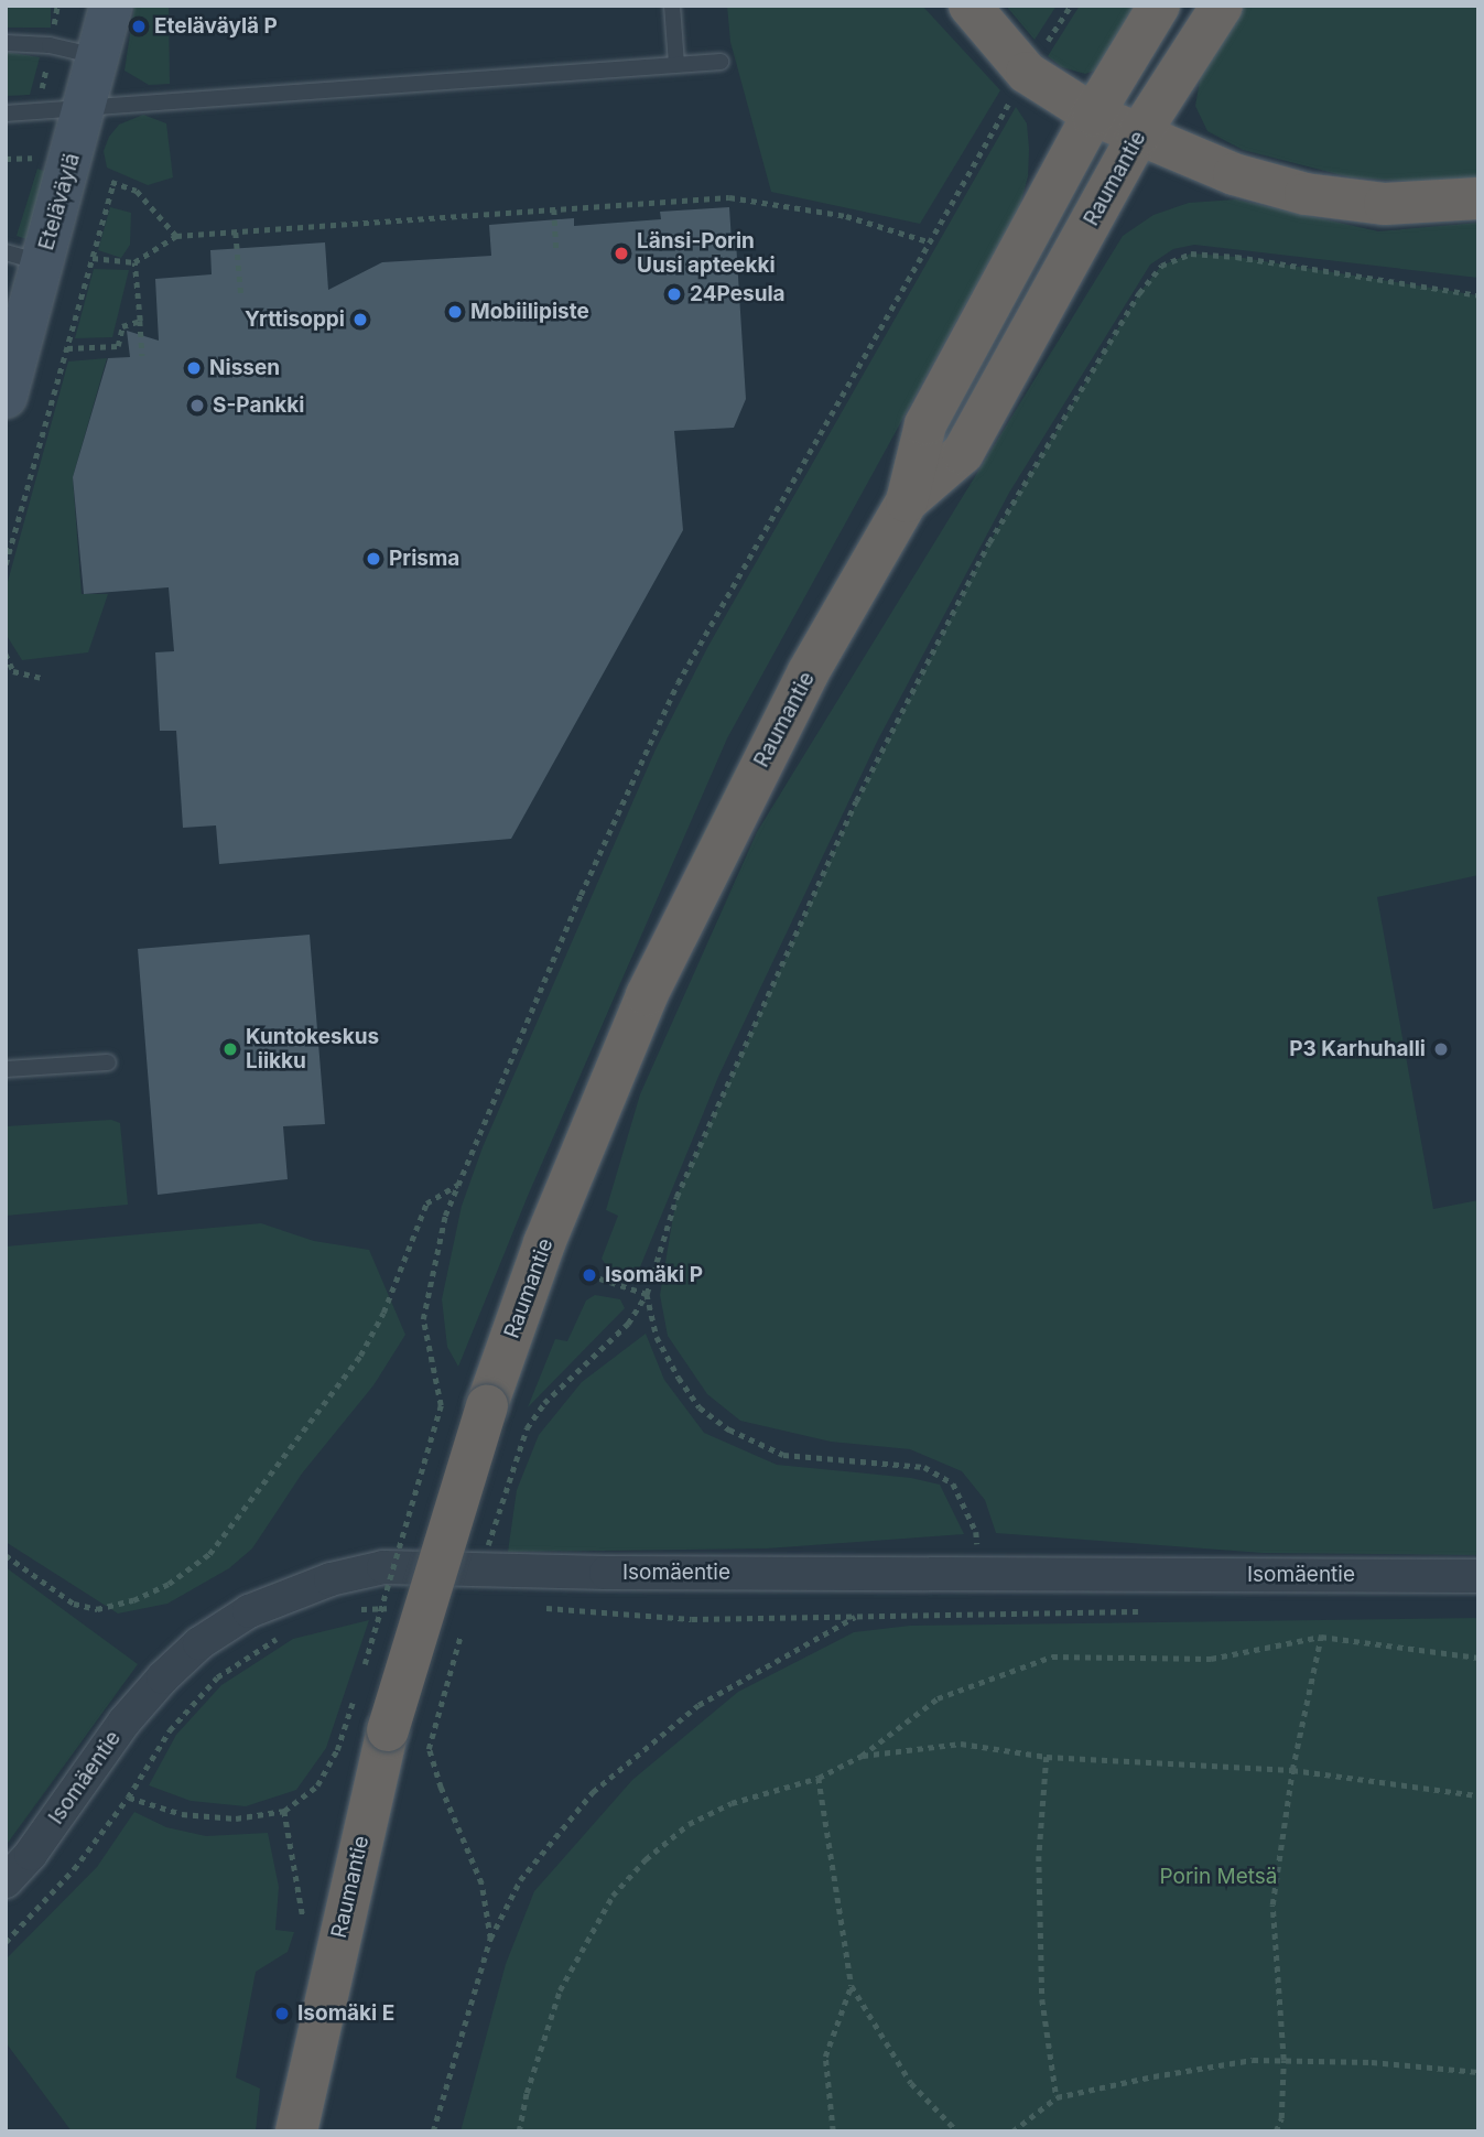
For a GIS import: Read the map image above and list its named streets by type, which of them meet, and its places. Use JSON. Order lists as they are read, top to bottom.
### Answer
{
  "streets": {
    "highway": ["Raumantie"],
    "main road": ["Eteläväylä"],
    "street": ["Isomäentie"]
  },
  "parks": ["Porin Metsä"],
  "places": [
    "Eteläväylä P",
    "Länsi-Porin Uusi apteekki",
    "24Pesula",
    "Mobiilipiste",
    "Yrttisoppi",
    "Nissen",
    "S-Pankki",
    "Prisma",
    "Kuntokeskus Liikku",
    "P3 Karhuhalli",
    "Isomäki P",
    "Isomäki E"
  ]
}
